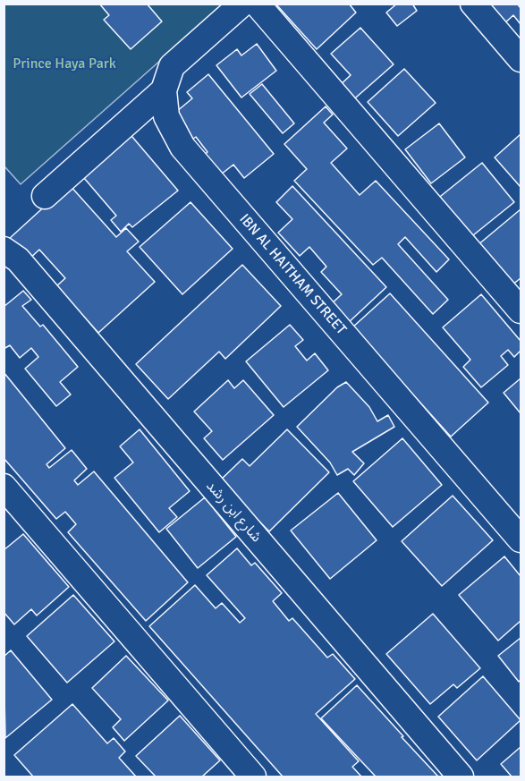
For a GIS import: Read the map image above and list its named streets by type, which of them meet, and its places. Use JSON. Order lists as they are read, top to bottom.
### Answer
{
  "streets": {
    "street": ["IBN AL HAITHAM STREET", "شارع ابن رشد"]
  },
  "parks": ["Prince Haya Park"]
}
